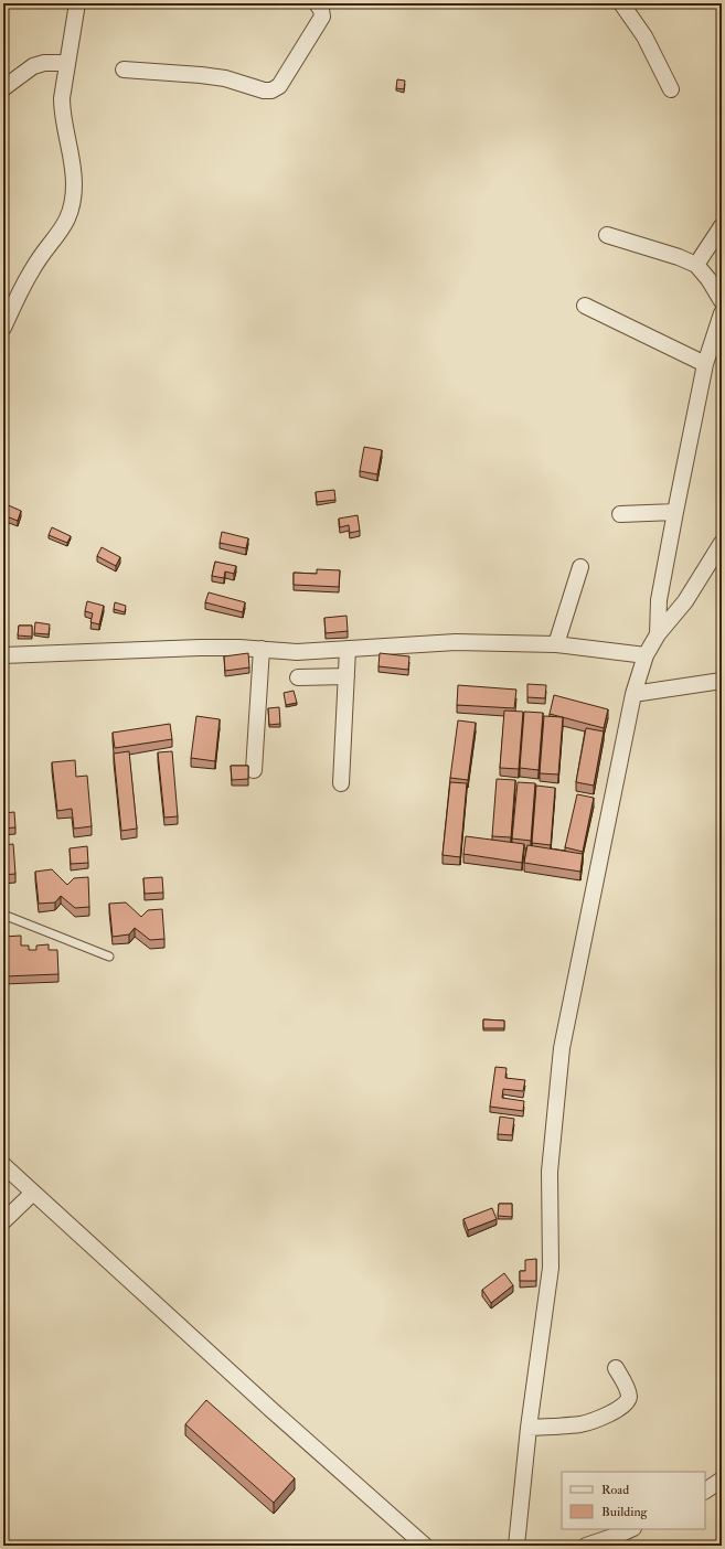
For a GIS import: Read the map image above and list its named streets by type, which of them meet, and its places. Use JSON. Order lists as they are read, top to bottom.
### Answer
{
  "legend": ["Road", "Building"]
}
